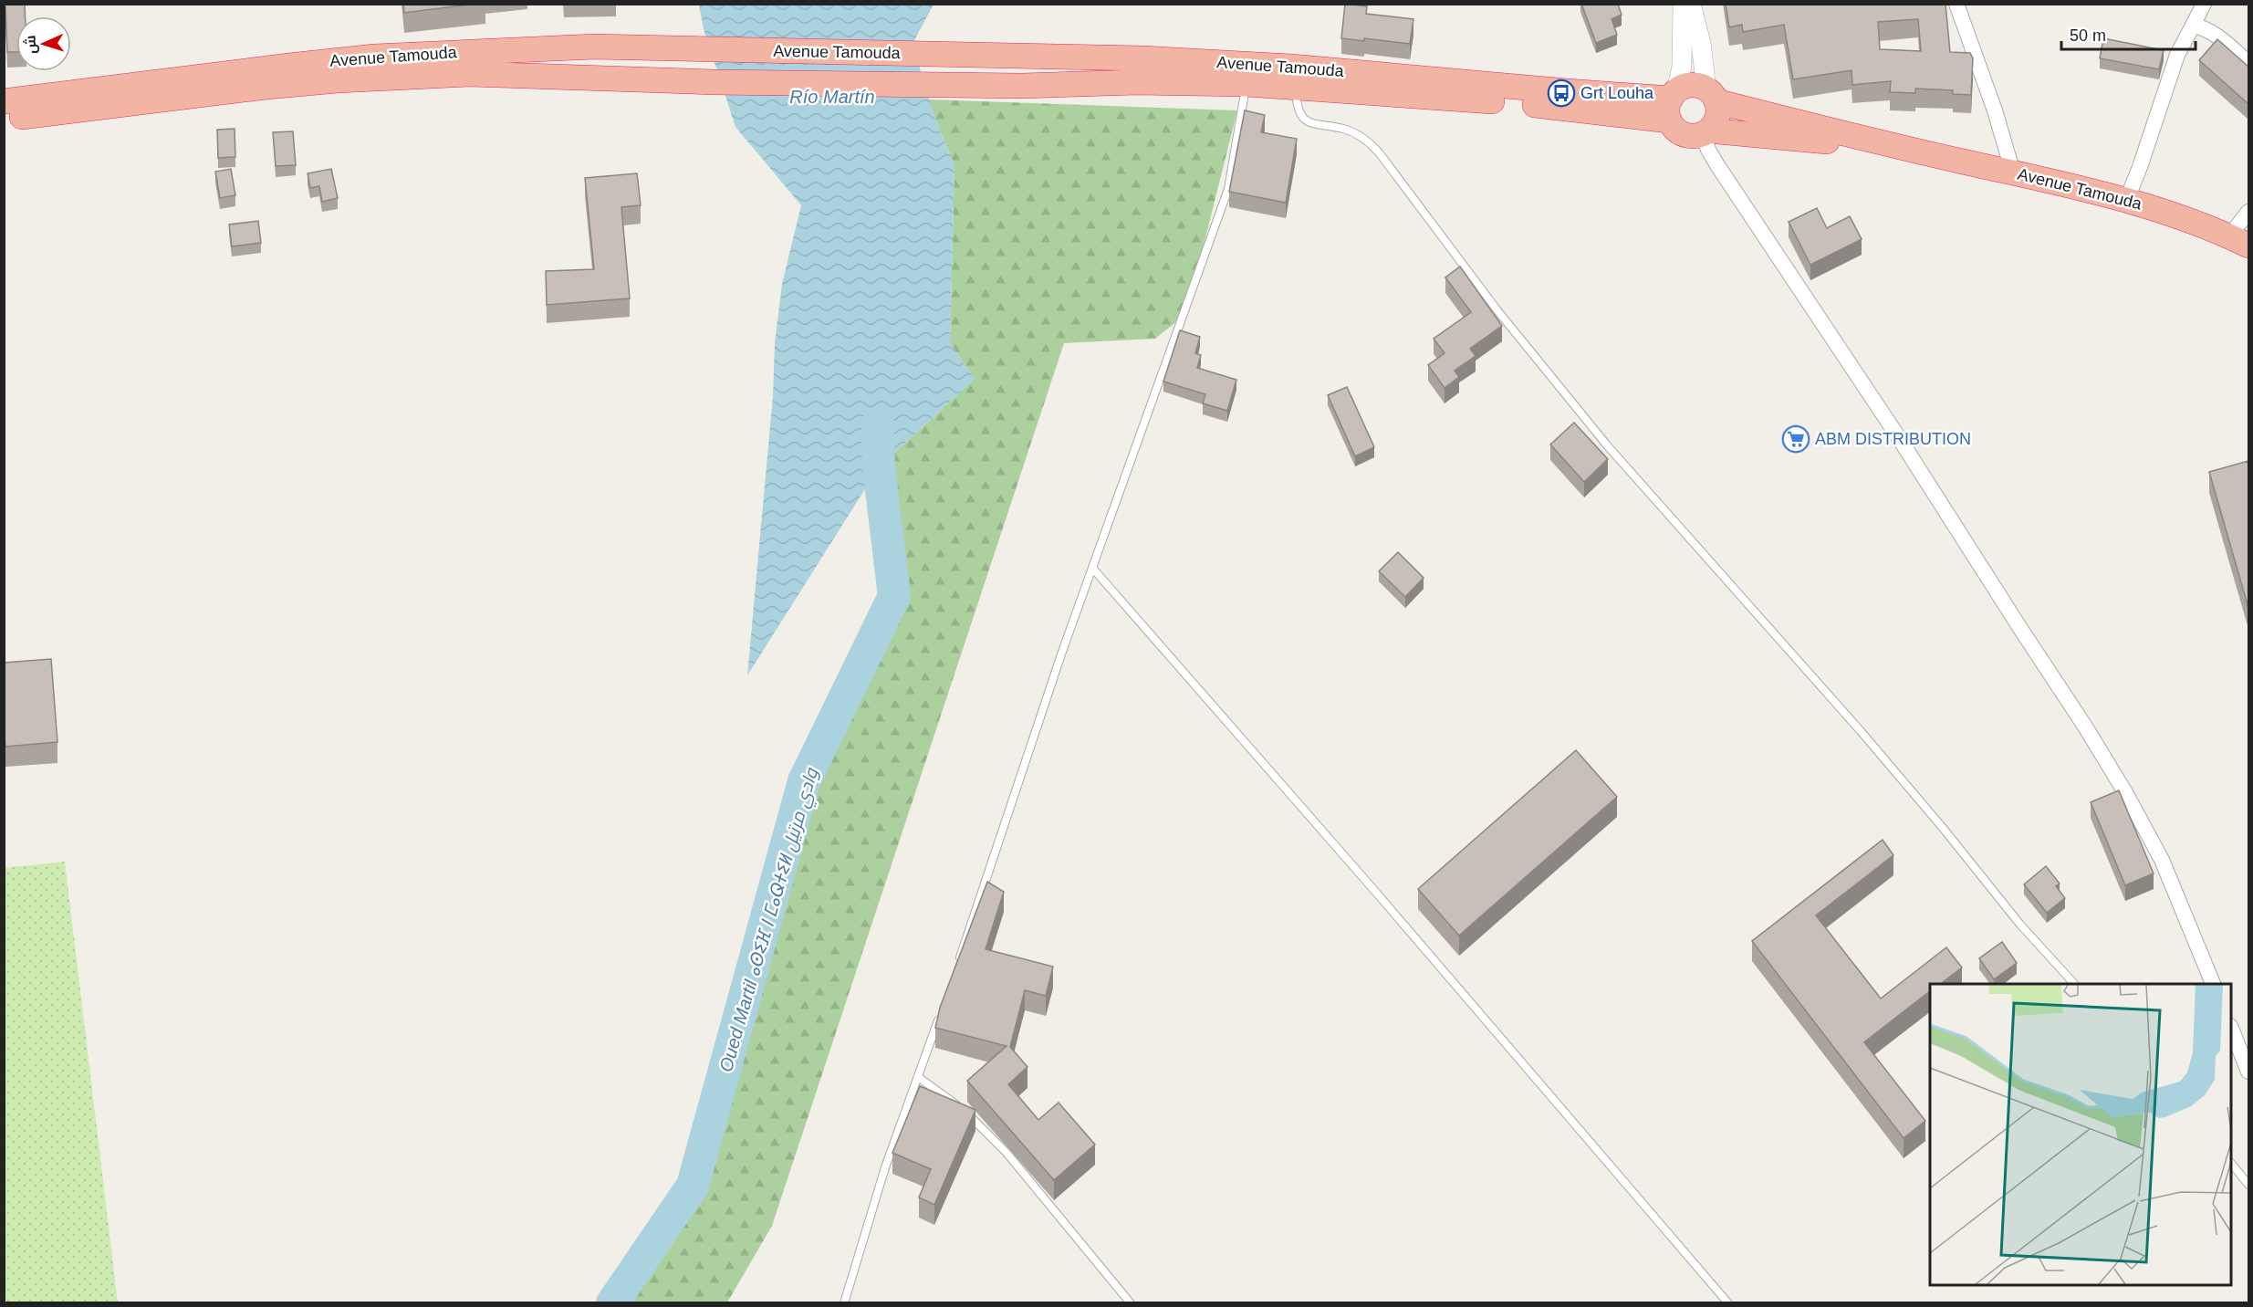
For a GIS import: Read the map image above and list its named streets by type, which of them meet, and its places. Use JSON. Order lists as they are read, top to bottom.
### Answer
{
  "streets": {
    "highway": ["Avenue Tamouda"]
  },
  "water": ["Río Martín", "Oued Martil ⴰⵙⵉⴼ ⵏ ⵎⴰⵕⵜⵉⵍ وادي مرتيل"],
  "places": {
    "bus stop": ["Grt Louha"],
    "supermarket": ["ABM DISTRIBUTION"]
  },
  "scale_bar": "50 m",
  "north": "left"
}
